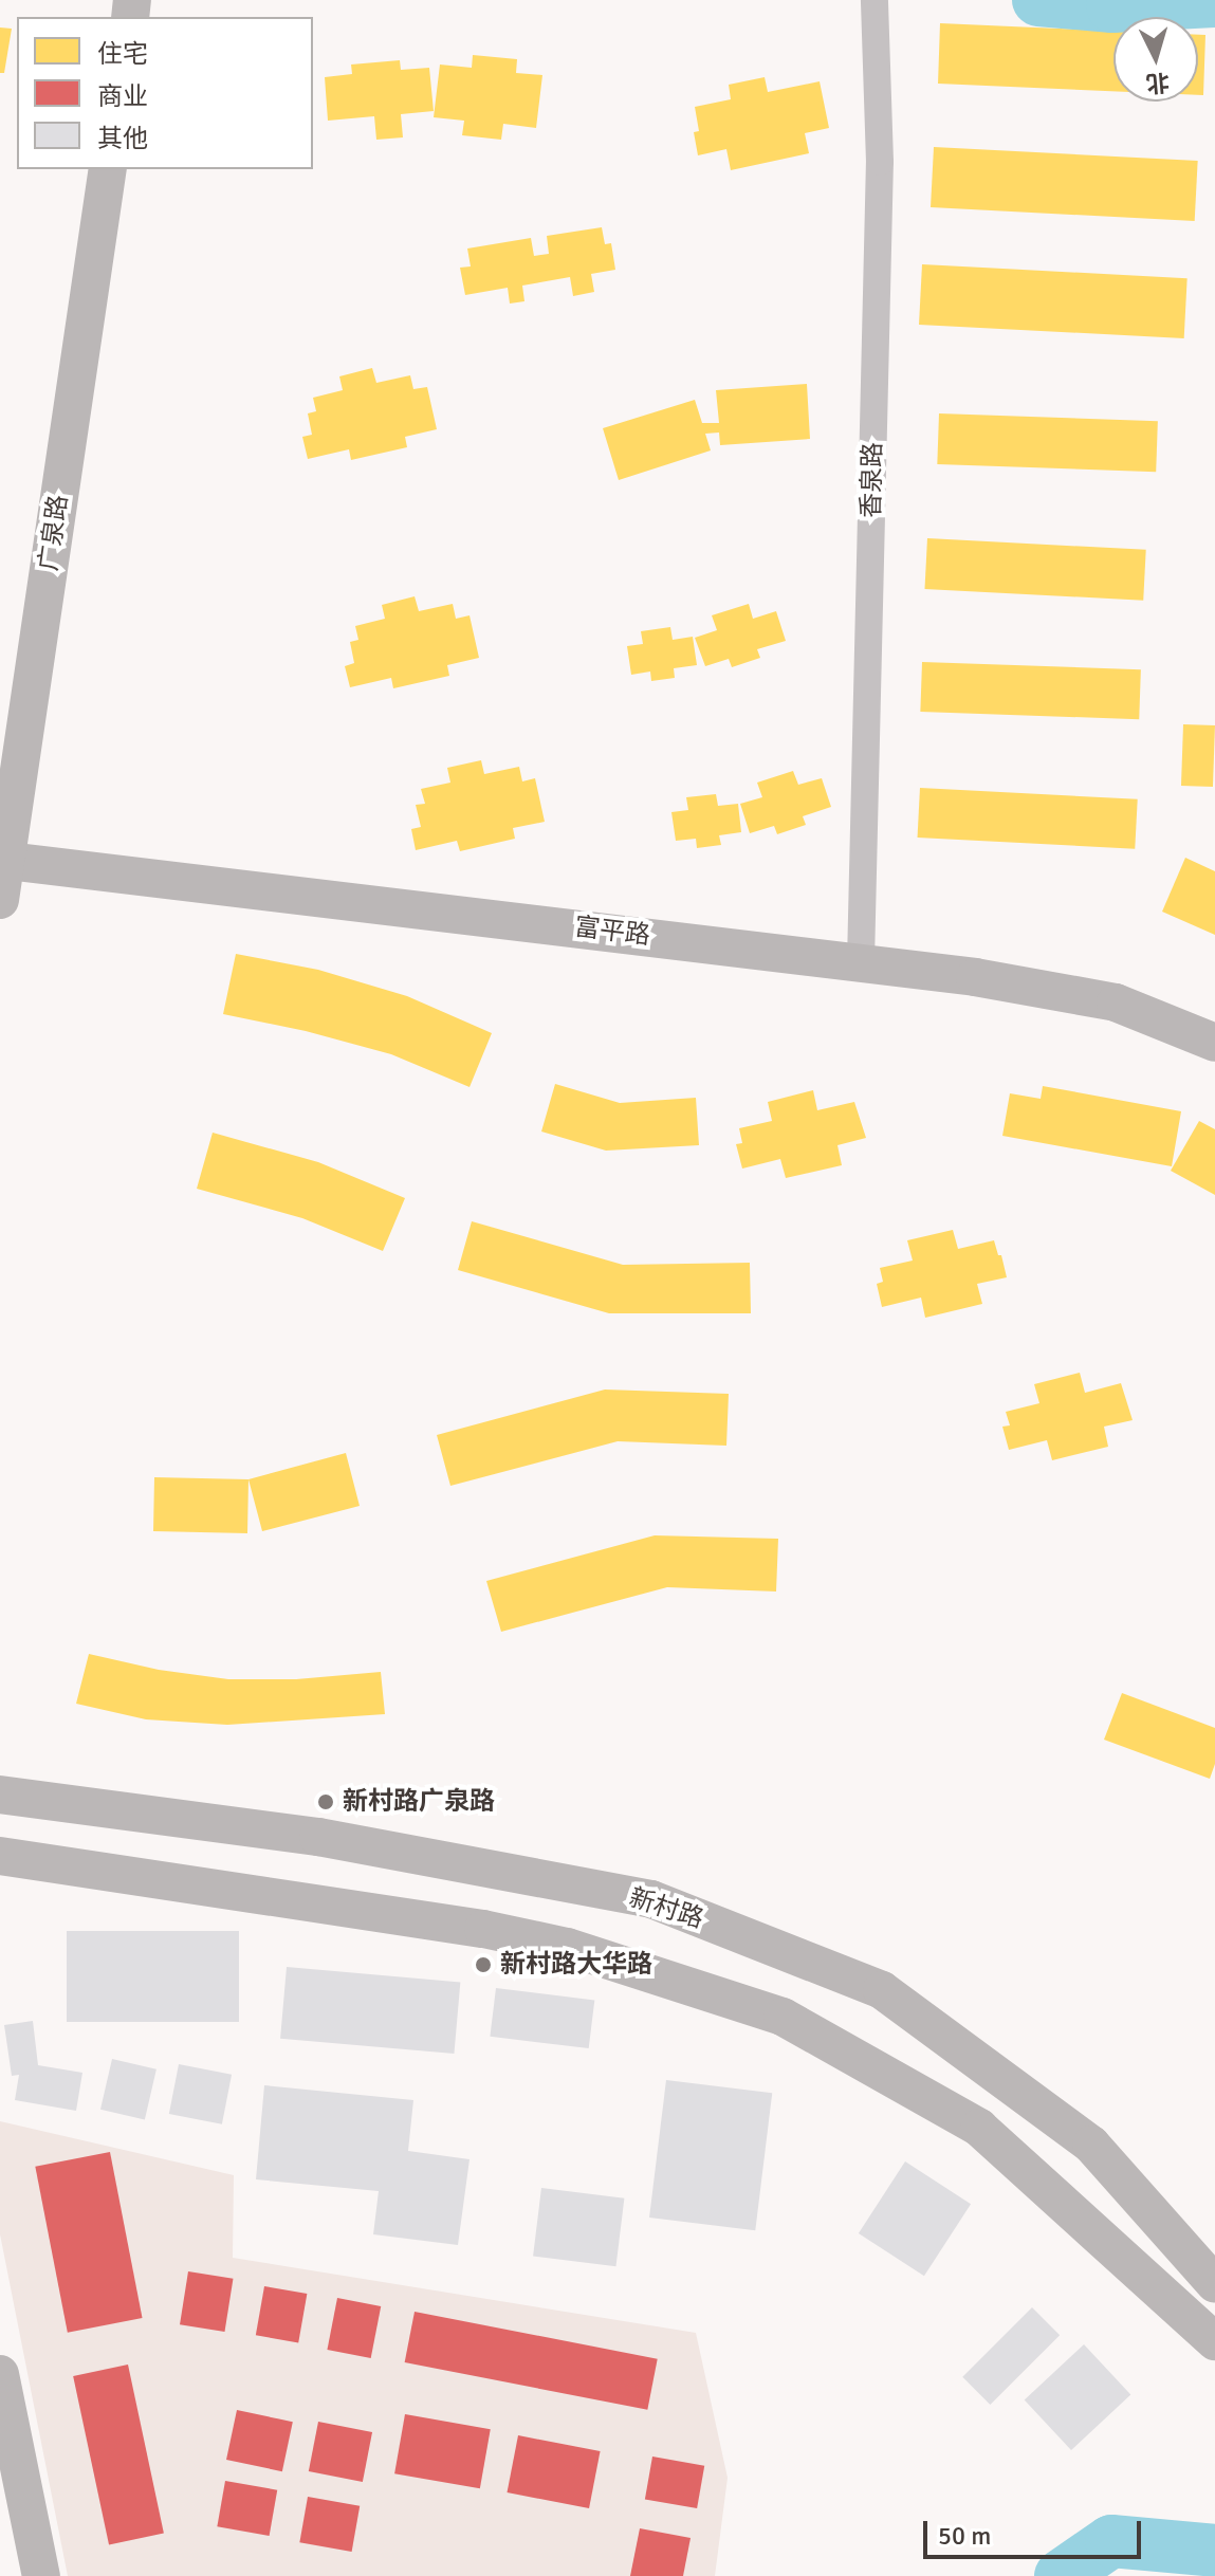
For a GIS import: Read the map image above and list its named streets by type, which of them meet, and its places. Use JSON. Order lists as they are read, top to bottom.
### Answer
{
  "streets": {
    "main road": ["广泉路", "富平路", "新村路"],
    "street": ["香泉路"]
  },
  "crossings": [
    ["香泉路", "富平路"],
    ["广泉路", "富平路"]
  ],
  "places": ["新村路广泉路", "新村路大华路"],
  "legend": ["住宅", "商业", "其他"],
  "scale_bar": "50 m",
  "north": "bottom"
}
